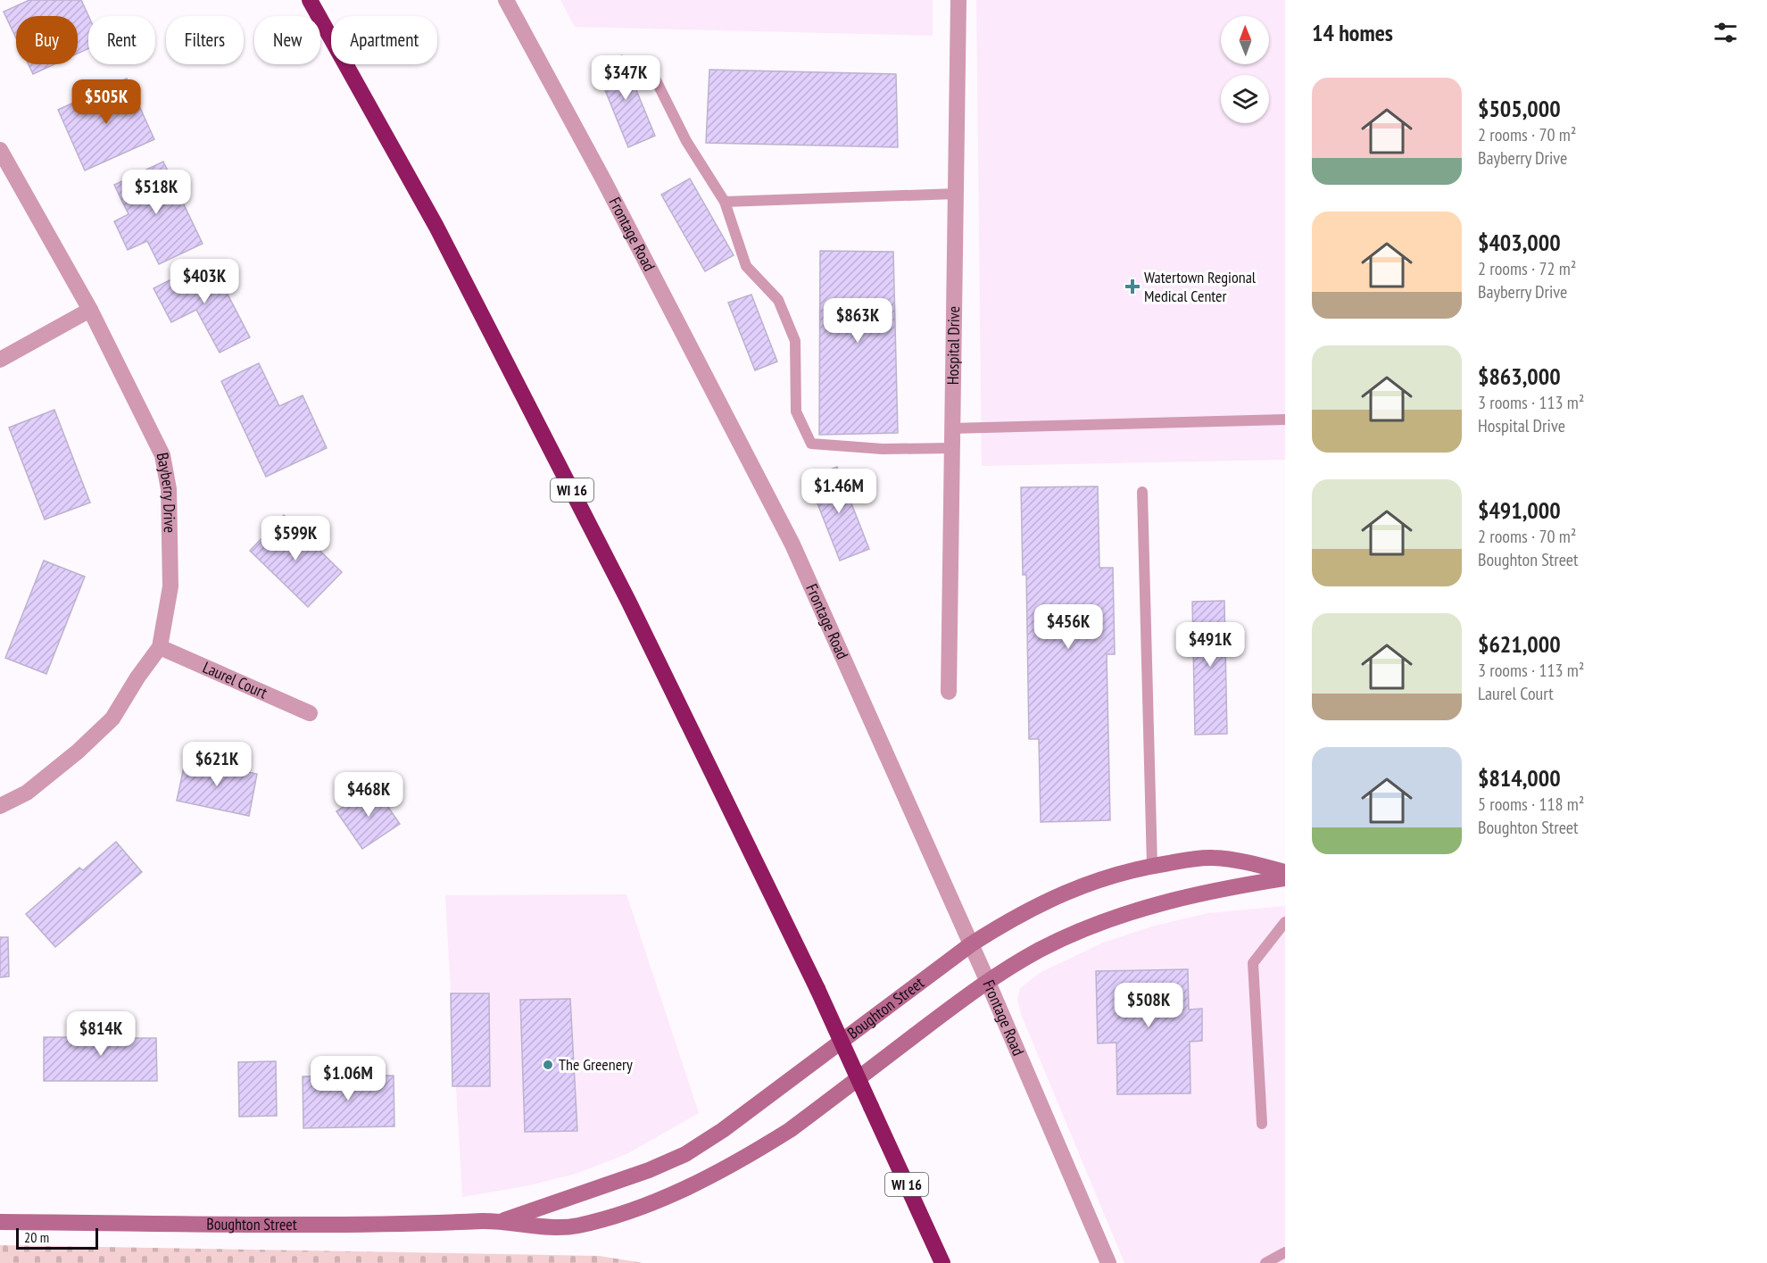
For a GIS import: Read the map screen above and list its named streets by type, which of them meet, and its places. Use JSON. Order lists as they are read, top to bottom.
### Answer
{
  "streets": {
    "highway": ["WI 16"],
    "street": [
      "Frontage Road",
      "Hospital Drive",
      "Bayberry Drive",
      "Laurel Court",
      "Boughton Street"
    ]
  },
  "crossings": [
    ["Frontage Road", "Boughton Street"],
    ["Bayberry Drive", "Laurel Court"]
  ],
  "places": {
    "health": ["Watertown Regional Medical Center"],
    "other": ["The Greenery"]
  },
  "scale_bar": "20 m",
  "north": "top",
  "page": {
    "heading": "14 homes",
    "chip": [
      "Buy",
      "Rent",
      "Filters",
      "New",
      "Apartment"
    ],
    "price": [
      "$347K",
      "$505K",
      "$518K",
      "$403K",
      "$863K",
      "$1.46M",
      "$599K",
      "$456K",
      "$491K",
      "$621K",
      "$468K",
      "$508K",
      "$814K",
      "$1.06M"
    ],
    "list": [
      {
        "name": "$505,000",
        "note": "2 rooms · 70 m² · Bayberry Drive"
      },
      {
        "name": "$403,000",
        "note": "2 rooms · 72 m² · Bayberry Drive"
      },
      {
        "name": "$863,000",
        "note": "3 rooms · 113 m² · Hospital Drive"
      },
      {
        "name": "$491,000",
        "note": "2 rooms · 70 m² · Boughton Street"
      },
      {
        "name": "$621,000",
        "note": "3 rooms · 113 m² · Laurel Court"
      },
      {
        "name": "$814,000",
        "note": "5 rooms · 118 m² · Boughton Street"
      }
    ],
    "scale": "20 m"
  }
}
